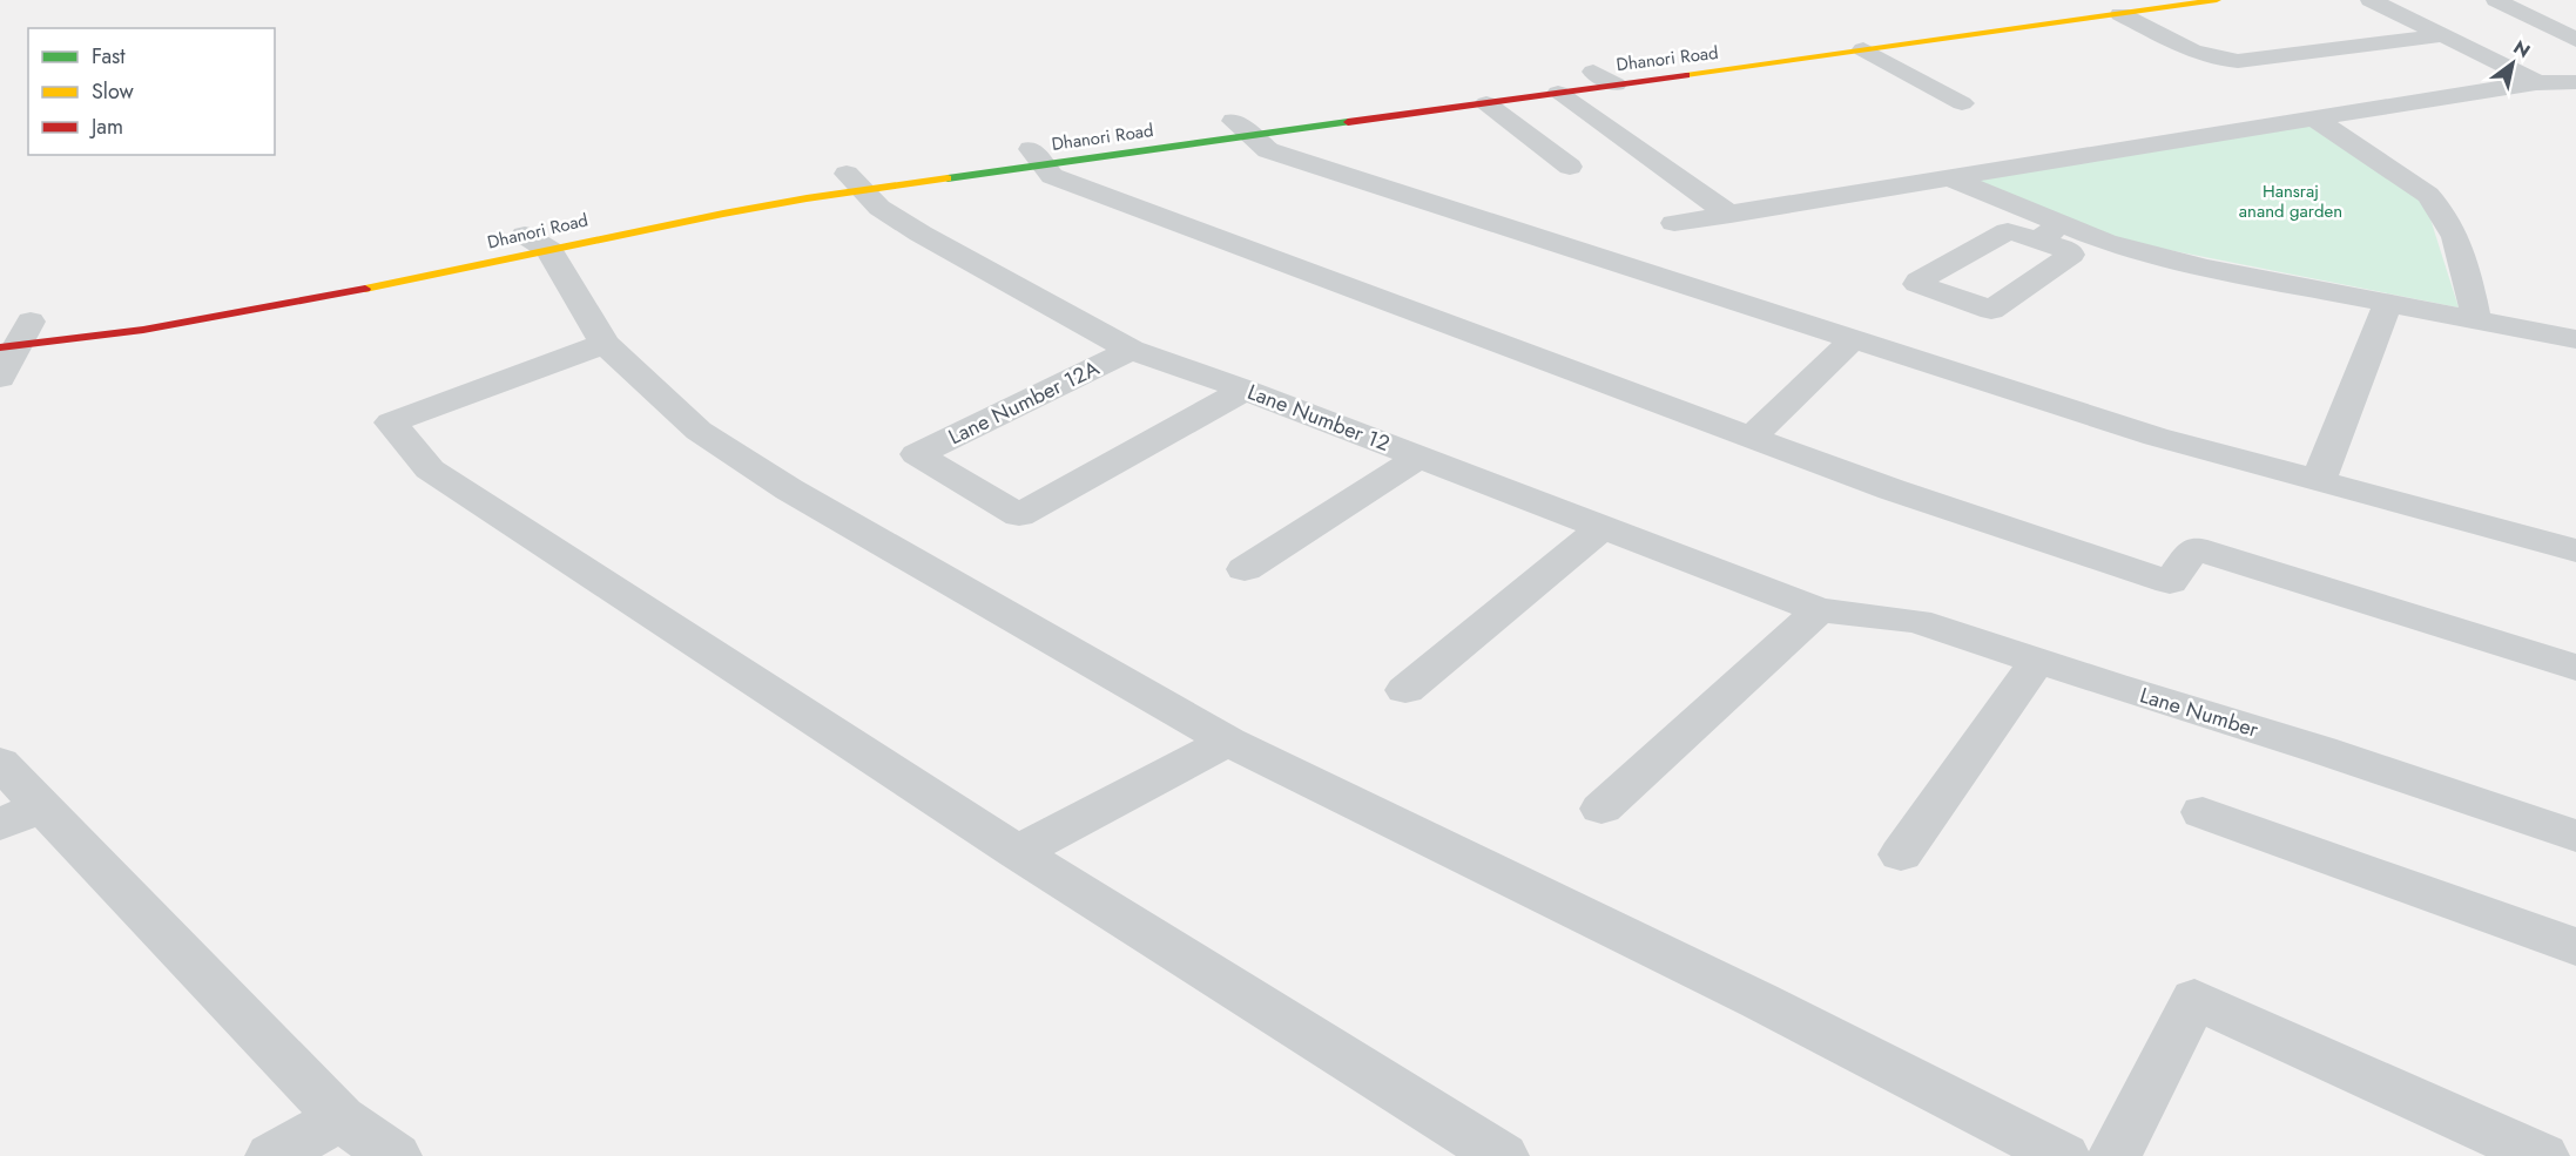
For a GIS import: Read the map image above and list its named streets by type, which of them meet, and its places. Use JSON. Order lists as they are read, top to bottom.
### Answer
{
  "streets": {
    "main road": ["Dhanori Road"],
    "street": ["Lane Number 12A", "Lane Number 12", "Lane Number"]
  },
  "crossings": [
    ["Dhanori Road", "Lane Number 12"],
    ["Lane Number 12A", "Lane Number 12"],
    ["Lane Number 12", "Lane Number"]
  ],
  "parks": ["Hansraj anand garden"],
  "legend": ["Fast", "Slow", "Jam"],
  "north": "top right"
}
